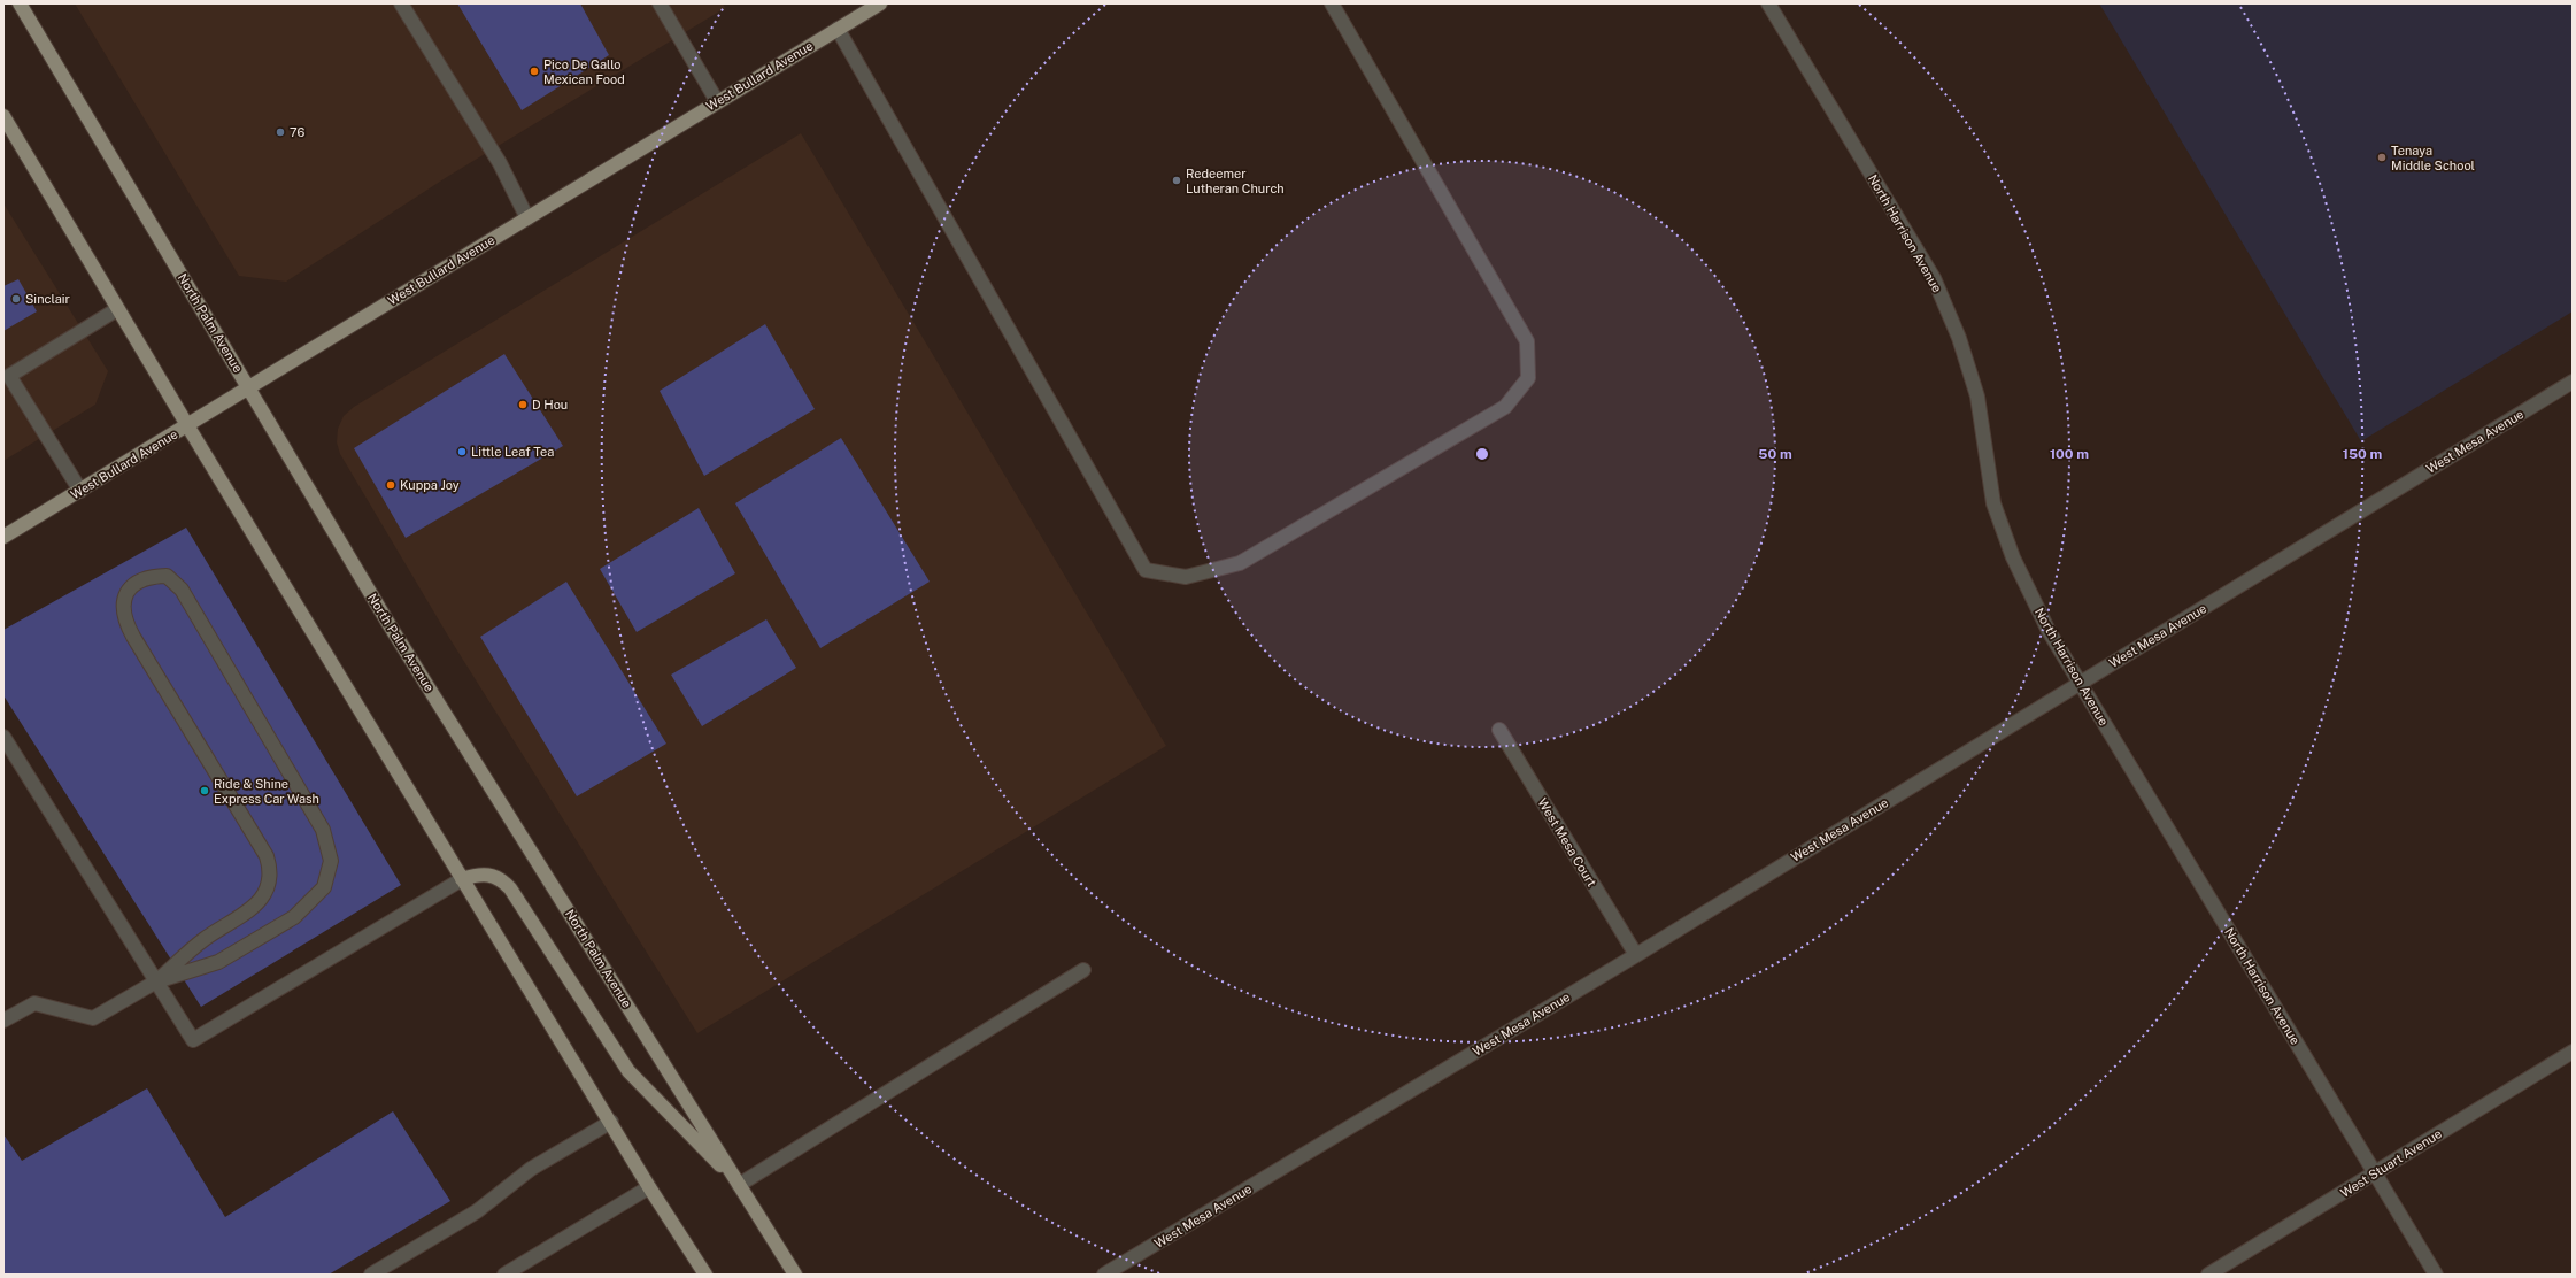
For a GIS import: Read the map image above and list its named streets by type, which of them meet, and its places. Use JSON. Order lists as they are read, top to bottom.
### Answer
{
  "streets": {
    "main road": ["West Bullard Avenue", "North Palm Avenue"],
    "street": [
      "North Harrison Avenue",
      "West Mesa Avenue",
      "West Mesa Court",
      "West Stuart Avenue"
    ]
  },
  "crossings": [
    ["West Bullard Avenue", "North Palm Avenue"],
    ["North Harrison Avenue", "West Mesa Avenue"],
    ["North Harrison Avenue", "West Stuart Avenue"],
    ["West Mesa Avenue", "West Mesa Court"]
  ],
  "places": [
    "Pico De Gallo Mexican Food",
    "76",
    "Tenaya Middle School",
    "Redeemer Lutheran Church",
    "Sinclair",
    "D Hou",
    "Little Leaf Tea",
    "Kuppa Joy",
    "Ride & Shine Express Car Wash"
  ],
  "rings": ["50 m", "100 m", "150 m"]
}
